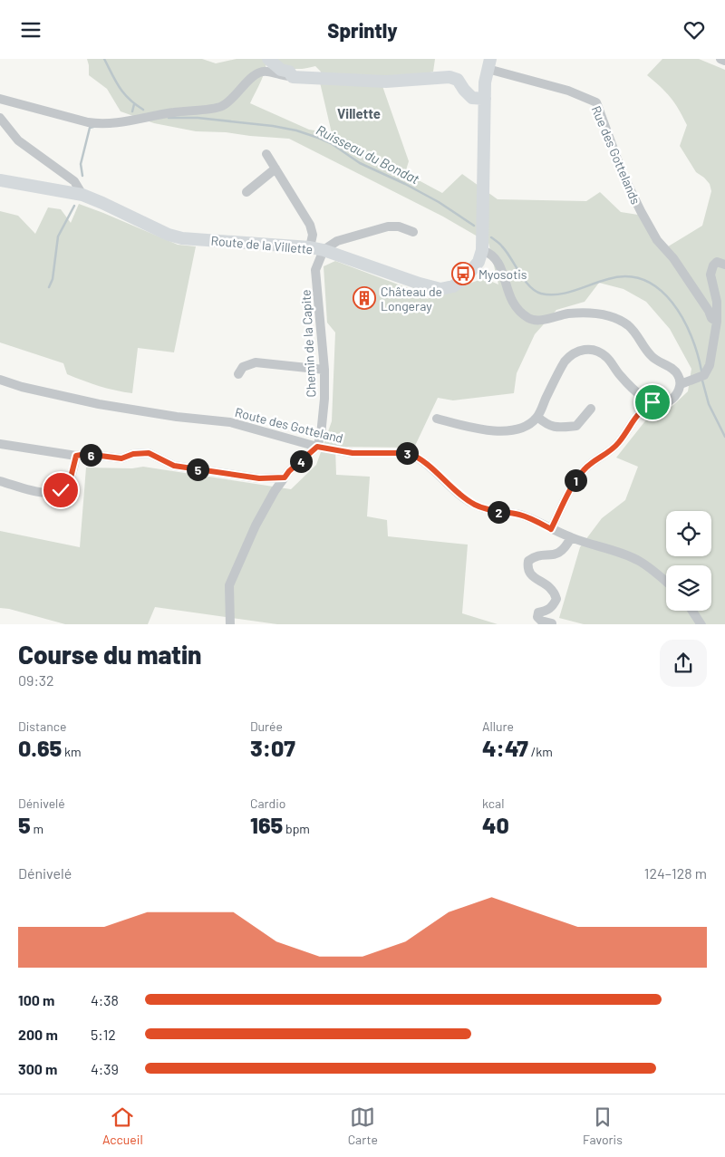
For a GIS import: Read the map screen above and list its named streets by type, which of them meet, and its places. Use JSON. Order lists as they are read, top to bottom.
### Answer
{
  "streets": {
    "main road": ["Route de la Villette"],
    "street": ["Rue des Gottelands", "Chemin de la Capite", "Route des Gotteland"]
  },
  "crossings": [
    ["Rue des Gottelands", "Route de la Villette"],
    ["Route de la Villette", "Chemin de la Capite"],
    ["Chemin de la Capite", "Route des Gotteland"]
  ],
  "districts": ["Villette"],
  "water": ["Ruisseau du Bondat"],
  "places": {
    "bus stop": ["Myosotis"],
    "building": ["Château de Longeray"]
  },
  "page": {
    "header": "Sprintly",
    "pins": [
      "3",
      "6",
      "4",
      "5",
      "1",
      "2"
    ],
    "heading": ["Course du matin", "09:32"],
    "stats": [
      ["Distance", "0.65 km"],
      ["Durée", "3:07"],
      ["Allure", "4:47 /km"],
      ["Dénivelé", "5 m"],
      ["Cardio", "165 bpm"],
      ["kcal", "40"]
    ],
    "chart": ["Dénivelé", "124–128 m"],
    "list": [
      {
        "name": "100 m",
        "note": "4:38"
      },
      {
        "name": "200 m",
        "note": "5:12"
      },
      {
        "name": "300 m",
        "note": "4:39"
      }
    ],
    "tabs": ["Accueil", "Carte", "Favoris"]
  }
}
